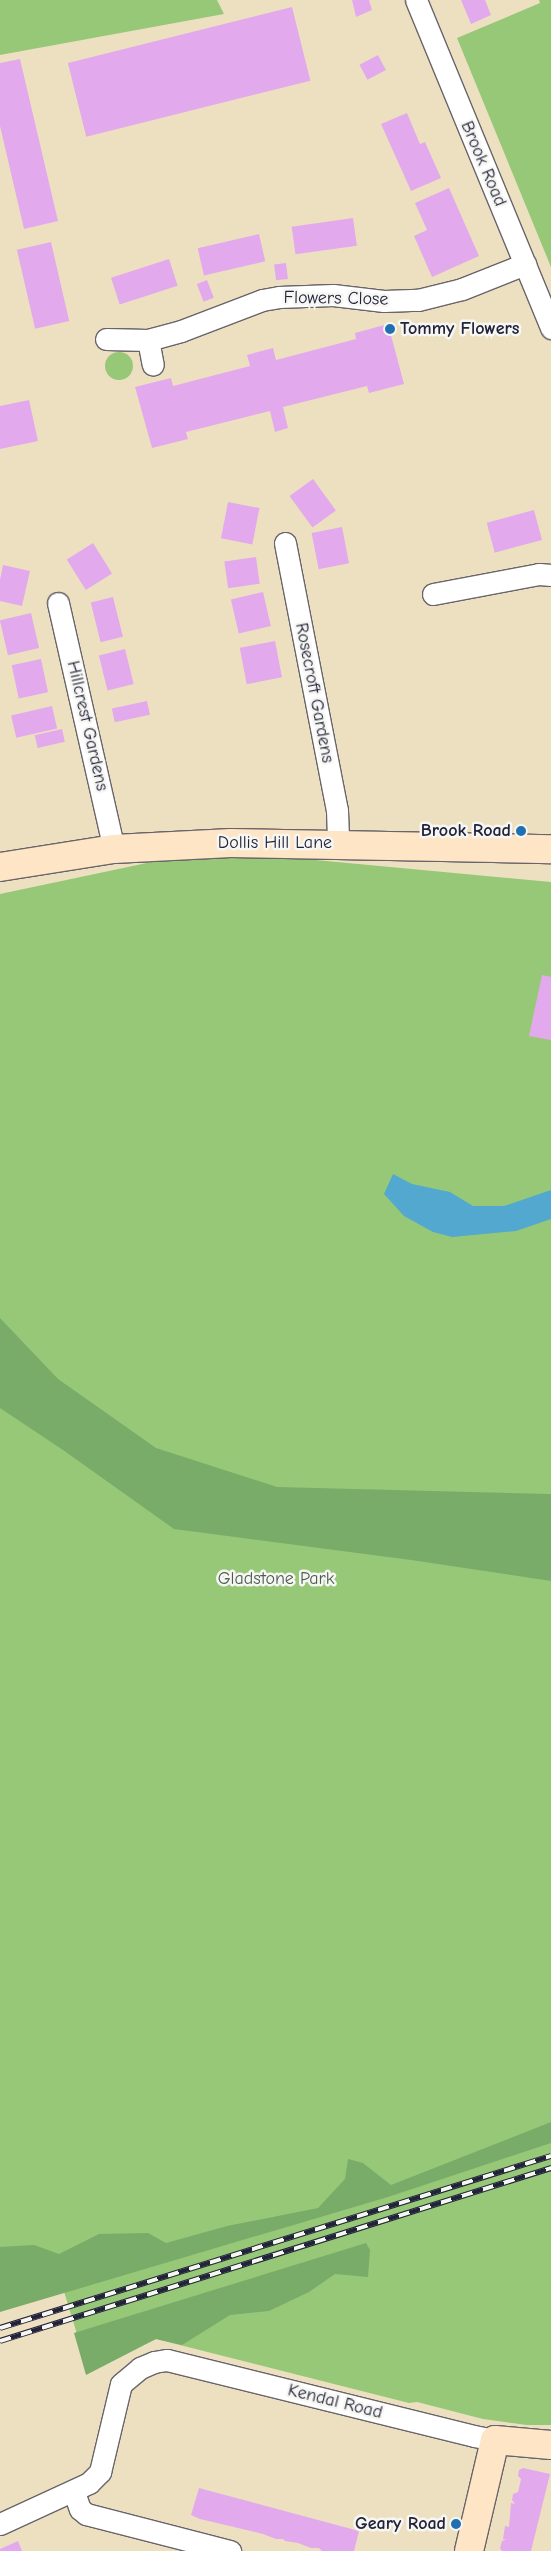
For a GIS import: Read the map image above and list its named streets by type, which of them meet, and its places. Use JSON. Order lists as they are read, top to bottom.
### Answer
{
  "streets": {
    "street": [
      "Brook Road",
      "Flowers Close",
      "Rosecroft Gardens",
      "Hillcrest Gardens",
      "Dollis Hill Lane",
      "Kendal Road"
    ]
  },
  "crossings": [
    ["Brook Road", "Flowers Close"],
    ["Rosecroft Gardens", "Dollis Hill Lane"],
    ["Hillcrest Gardens", "Dollis Hill Lane"]
  ],
  "parks": ["Gladstone Park"],
  "places": ["Tommy Flowers", "Brook Road", "Geary Road"]
}
